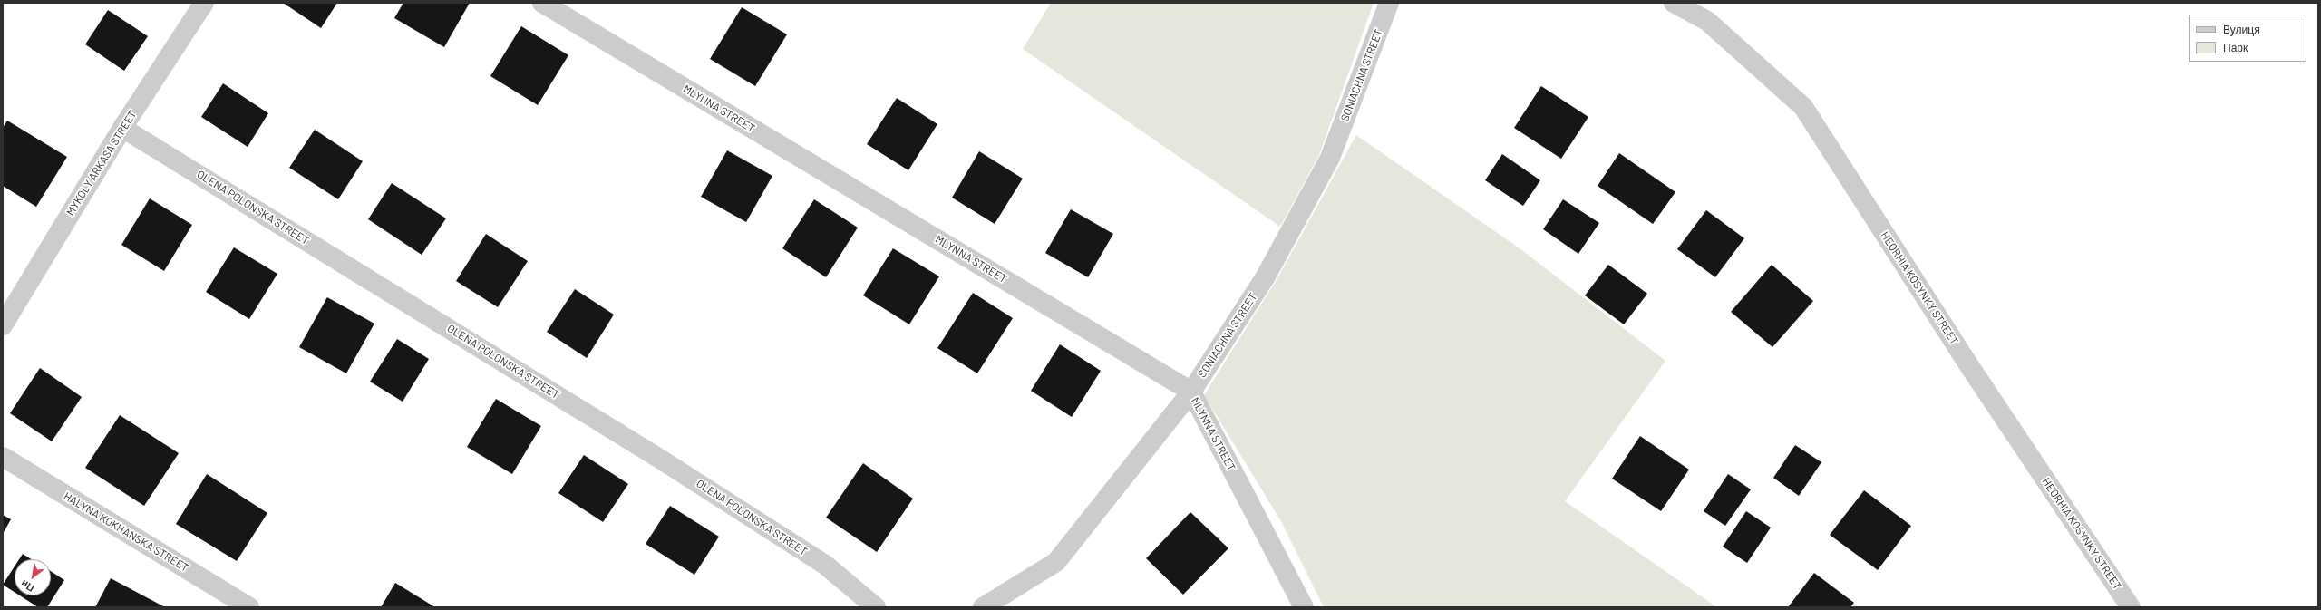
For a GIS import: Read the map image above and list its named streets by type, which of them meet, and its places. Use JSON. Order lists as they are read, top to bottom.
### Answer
{
  "streets": {
    "street": [
      "SONIACHNA STREET",
      "MLYNNA STREET",
      "MYKOLY ARKASA STREET",
      "OLENA POLONSKA STREET",
      "HEORHIA KOSYNKY STREET",
      "HALYNA KOKHANSKA STREET"
    ]
  },
  "crossings": [
    ["SONIACHNA STREET", "MLYNNA STREET"],
    ["MYKOLY ARKASA STREET", "OLENA POLONSKA STREET"]
  ],
  "legend": ["Вулиця", "Парк"],
  "north": "bottom left"
}
